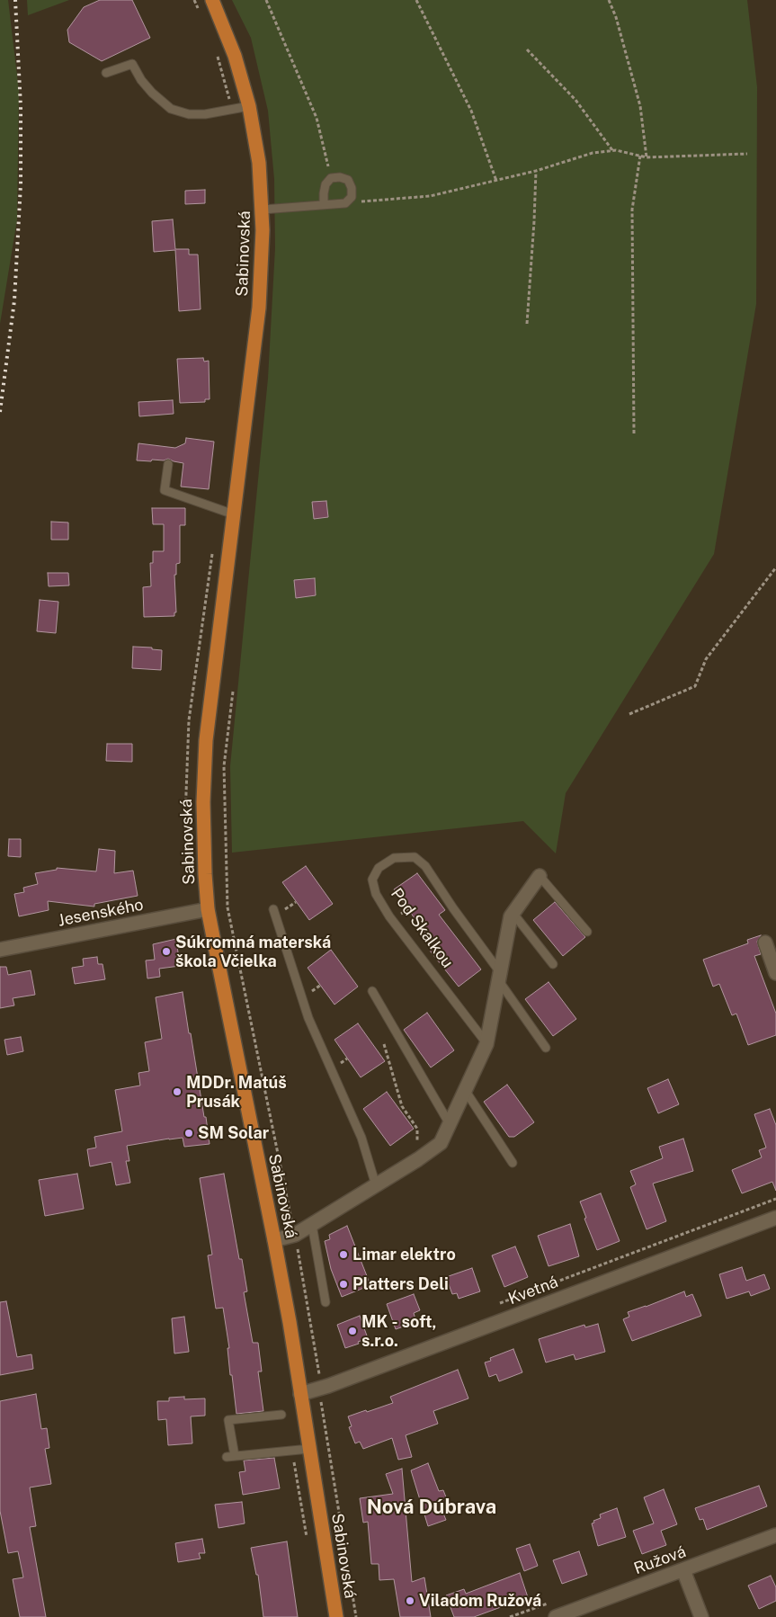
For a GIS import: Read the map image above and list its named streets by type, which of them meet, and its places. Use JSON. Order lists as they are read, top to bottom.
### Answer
{
  "streets": {
    "main road": ["Sabinovská"],
    "street": ["Jesenského", "Kvetná", "Ružová"],
    "lane": ["Pod Skalkou"]
  },
  "crossings": [
    ["Sabinovská", "Jesenského"],
    ["Sabinovská", "Kvetná"]
  ],
  "districts": ["Nová Dúbrava"],
  "places": [
    "Súkromná materská škola Včielka",
    "MDDr. Matúš Prusák",
    "SM Solar",
    "Limar elektro",
    "Platters Deli",
    "MK - soft, s.r.o.",
    "Viladom Ružová"
  ]
}
